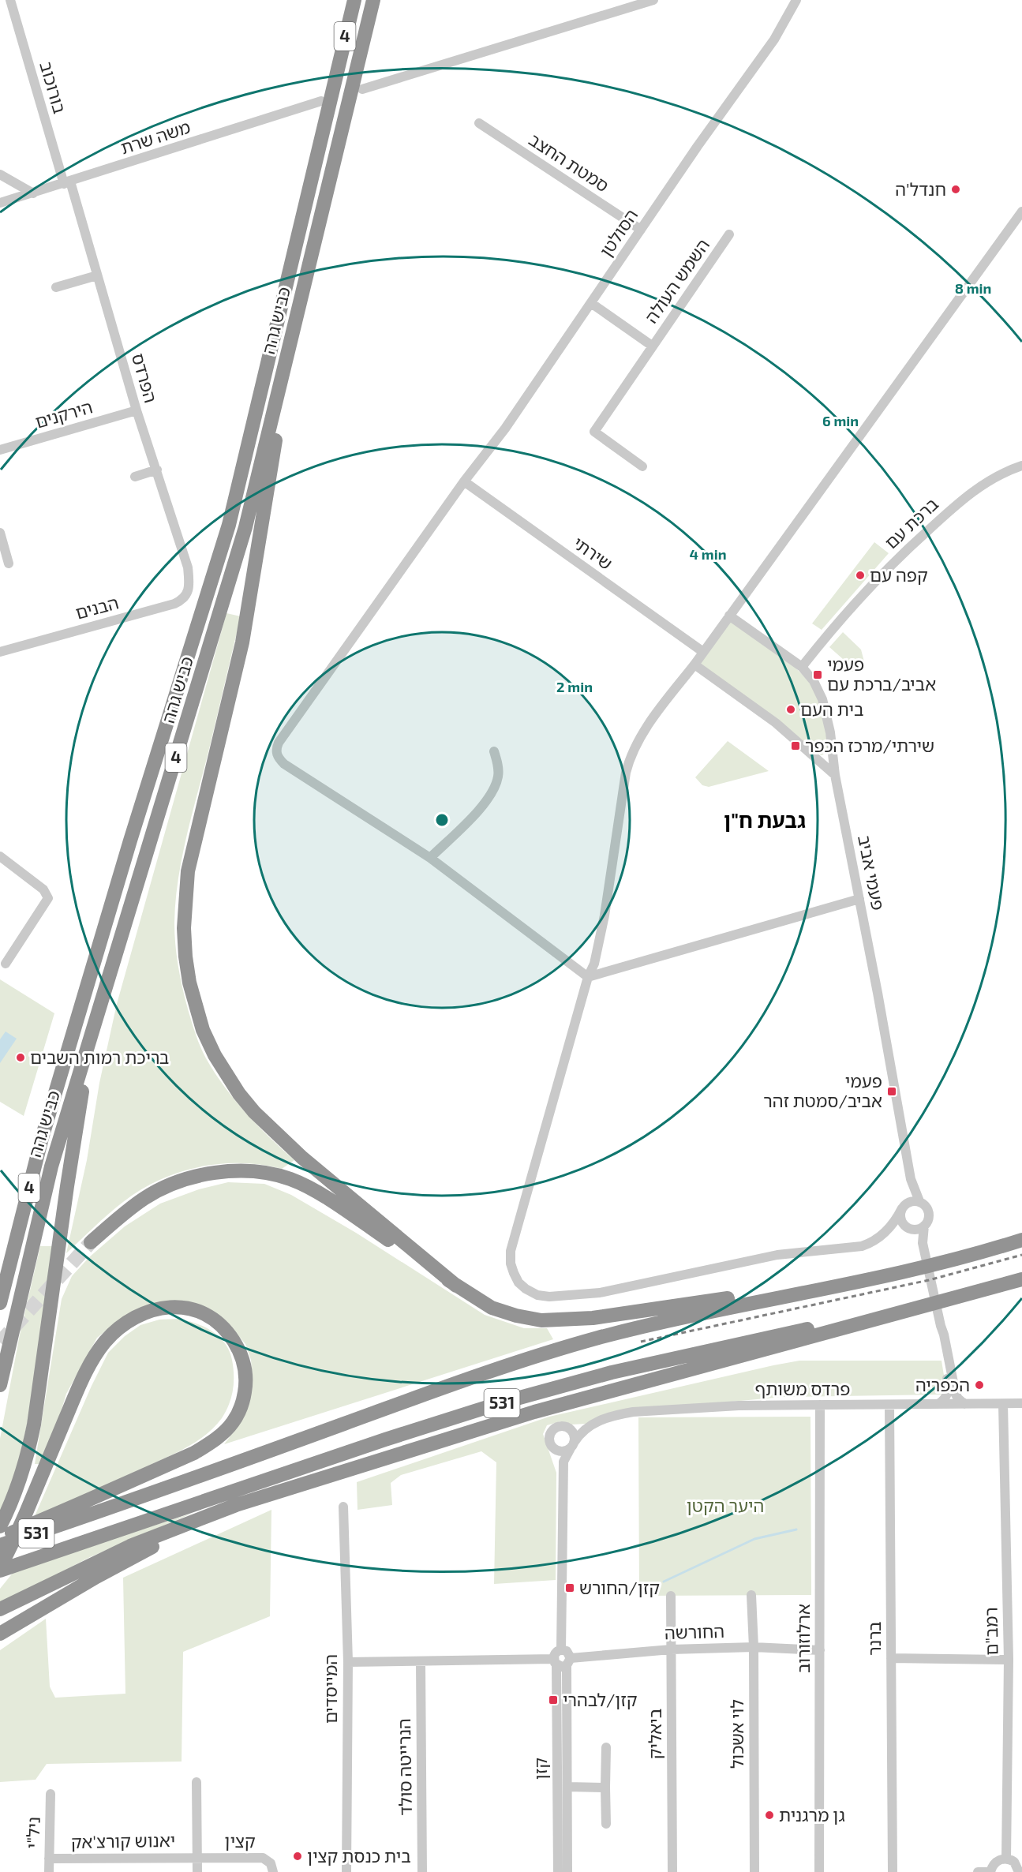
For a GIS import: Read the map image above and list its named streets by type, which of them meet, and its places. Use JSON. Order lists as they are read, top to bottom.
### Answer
{
  "streets": {
    "highway": ["4", "כביש גהה", "531"],
    "street": [
      "בורוכוב",
      "משה שרת",
      "סמטת החצב",
      "הסולטן",
      "השמש העולה",
      "הפרדס",
      "הירקנים",
      "ברכת עם",
      "שירתי",
      "הבנים",
      "פעמי אביב",
      "פרדס משותף",
      "רמב\"ם",
      "החורשה",
      "ארלוזורוב",
      "ברנר",
      "המייסדים",
      "ביאליק",
      "לוי אשכול",
      "הנרייטה סולד",
      "קזן",
      "ניל\"י",
      "יאנוש קורצ'אק",
      "קצין"
    ]
  },
  "crossings": [
    ["בורוכוב", "משה שרת"],
    ["בורוכוב", "הפרדס"],
    ["משה שרת", "הפרדס"],
    ["סמטת החצב", "הסולטן"],
    ["הסולטן", "השמש העולה"],
    ["הסולטן", "שירתי"],
    ["הפרדס", "הירקנים"],
    ["הפרדס", "הבנים"],
    ["ברכת עם", "פעמי אביב"],
    ["פרדס משותף", "רמב\"ם"],
    ["פרדס משותף", "ארלוזורוב"],
    ["פרדס משותף", "ברנר"],
    ["החורשה", "ארלוזורוב"],
    ["החורשה", "המייסדים"],
    ["החורשה", "ביאליק"],
    ["החורשה", "לוי אשכול"],
    ["החורשה", "הנרייטה סולד"],
    ["החורשה", "קזן"],
    ["ניל\"י", "יאנוש קורצ'אק"],
    ["יאנוש קורצ'אק", "קצין"]
  ],
  "districts": ["גבעת ח\"ן"],
  "parks": ["היער הקטן"],
  "places": {
    "other": [
      "חנדל'ה",
      "קפה עם",
      "בית העם",
      "בריכת רמות השבים",
      "הכפריה",
      "גן מרגנית",
      "בית כנסת קצין"
    ],
    "transit": [
      "פעמי אביב/ברכת עם",
      "שירתי/מרכז הכפר",
      "פעמי אביב/סמטת זהר",
      "קזן/החורש",
      "קזן/לבהרי"
    ]
  },
  "rings": [
    "8 min",
    "6 min",
    "4 min",
    "2 min"
  ]
}
